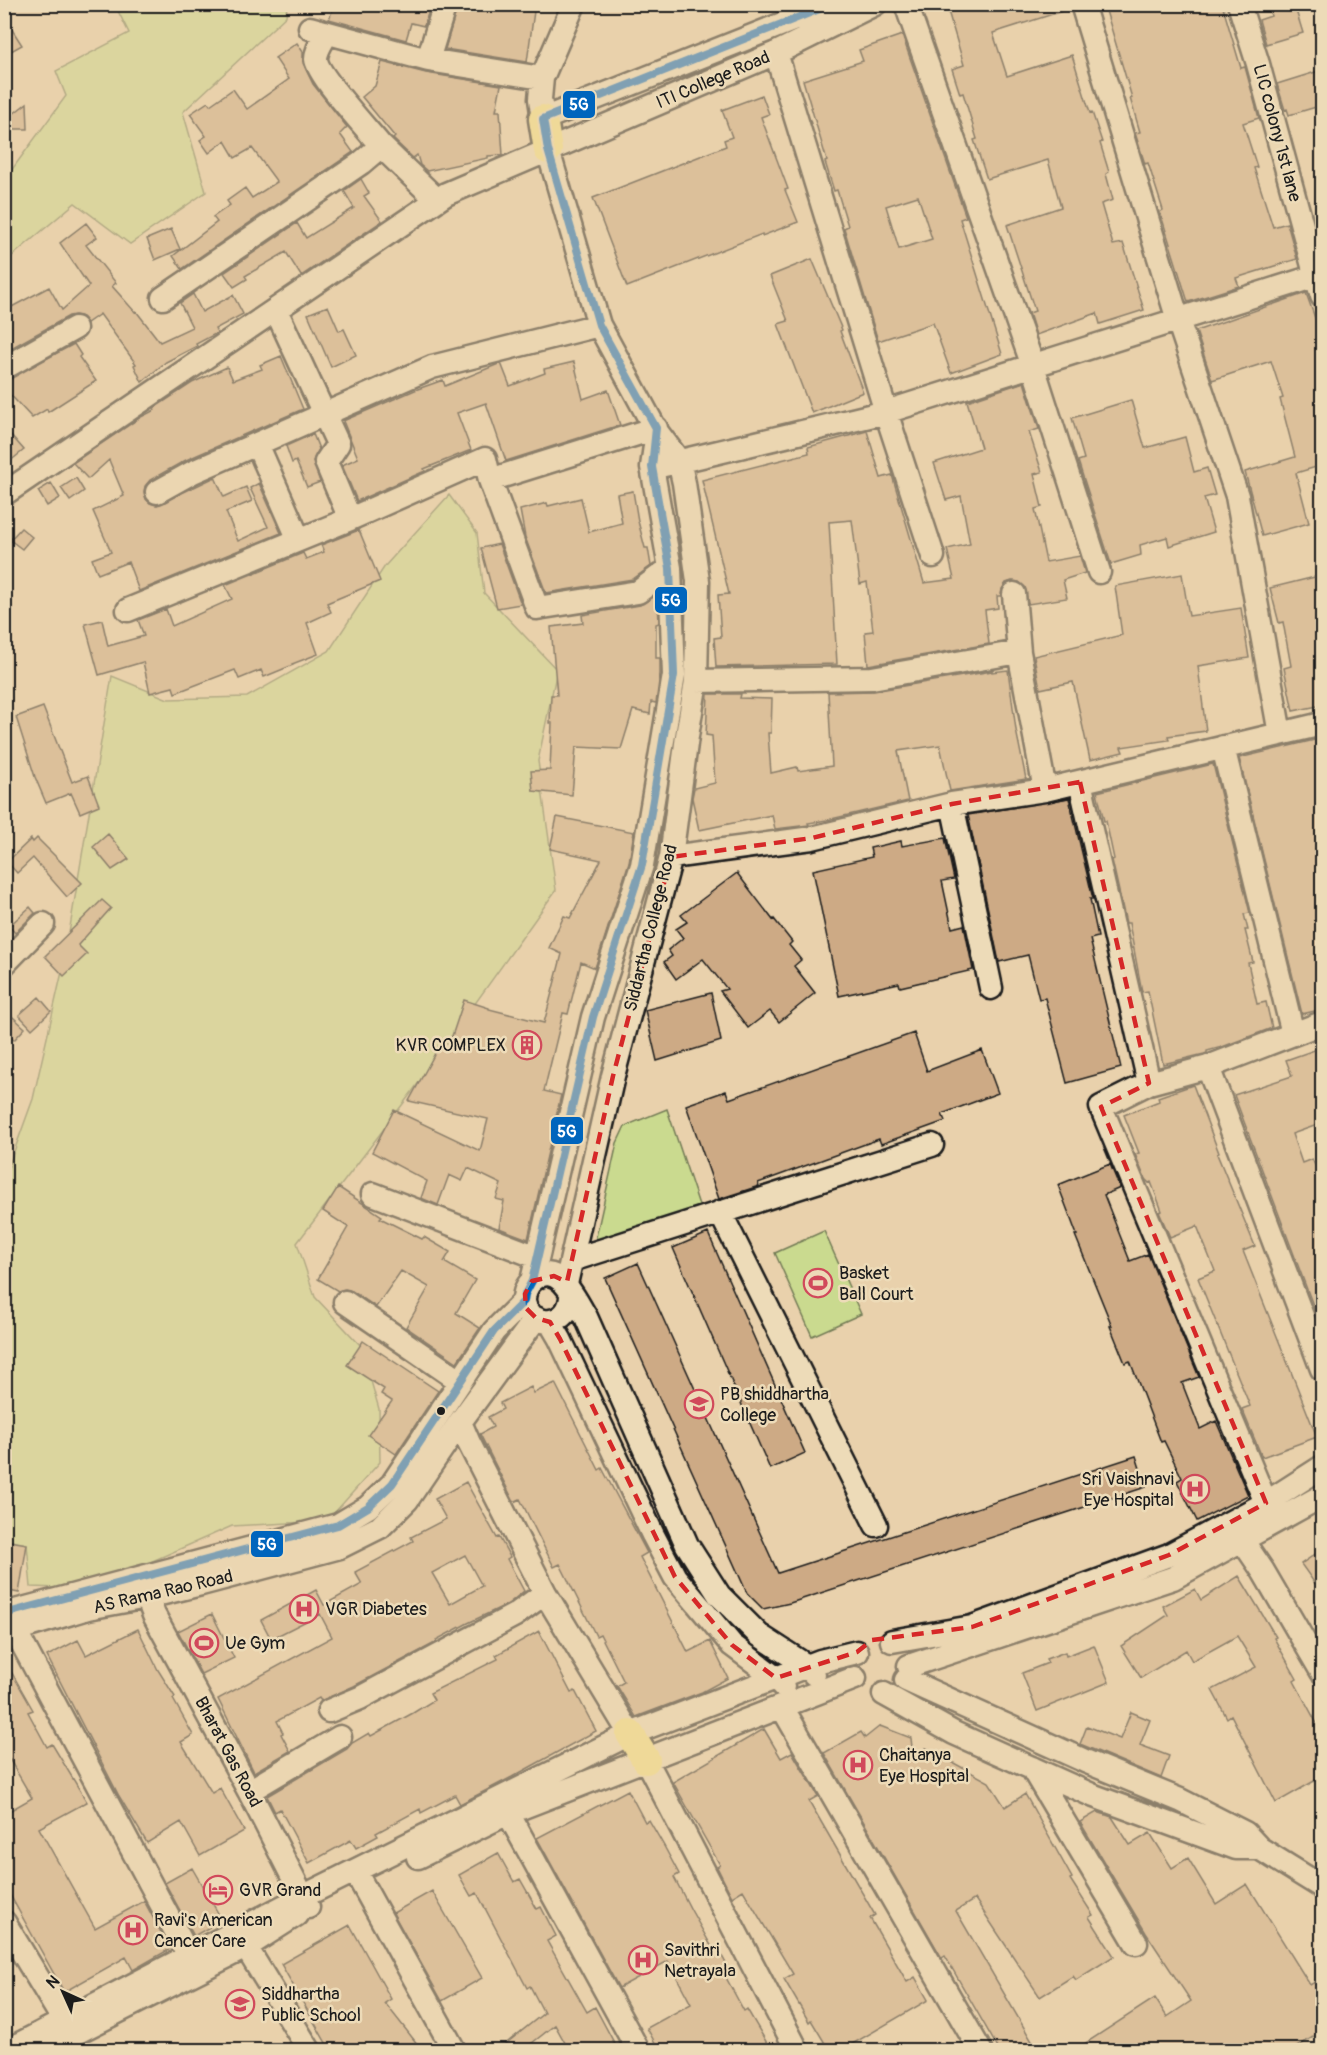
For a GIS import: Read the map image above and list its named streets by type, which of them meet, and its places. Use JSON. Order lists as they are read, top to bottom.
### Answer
{
  "streets": {
    "street": [
      "ITI College Road",
      "LIC colony 1st lane",
      "Siddartha College Road",
      "AS Rama Rao Road",
      "Bharat Gas Road"
    ]
  },
  "crossings": [
    ["ITI College Road", "Siddartha College Road"],
    ["Siddartha College Road", "AS Rama Rao Road"],
    ["AS Rama Rao Road", "Bharat Gas Road"]
  ],
  "places": {
    "building": ["KVR COMPLEX"],
    "sports": ["Basket Ball Court", "Ue Gym"],
    "school or university": ["PB shiddhartha College", "Siddhartha Public School"],
    "hospital": [
      "Sri Vaishnavi Eye Hospital",
      "VGR Diabetes",
      "Chaitanya Eye Hospital",
      "Ravi's American Cancer Care",
      "Savithri Netrayala"
    ],
    "hotel": ["GVR Grand"]
  },
  "lines": ["transit line 5G"],
  "north": "top left"
}
